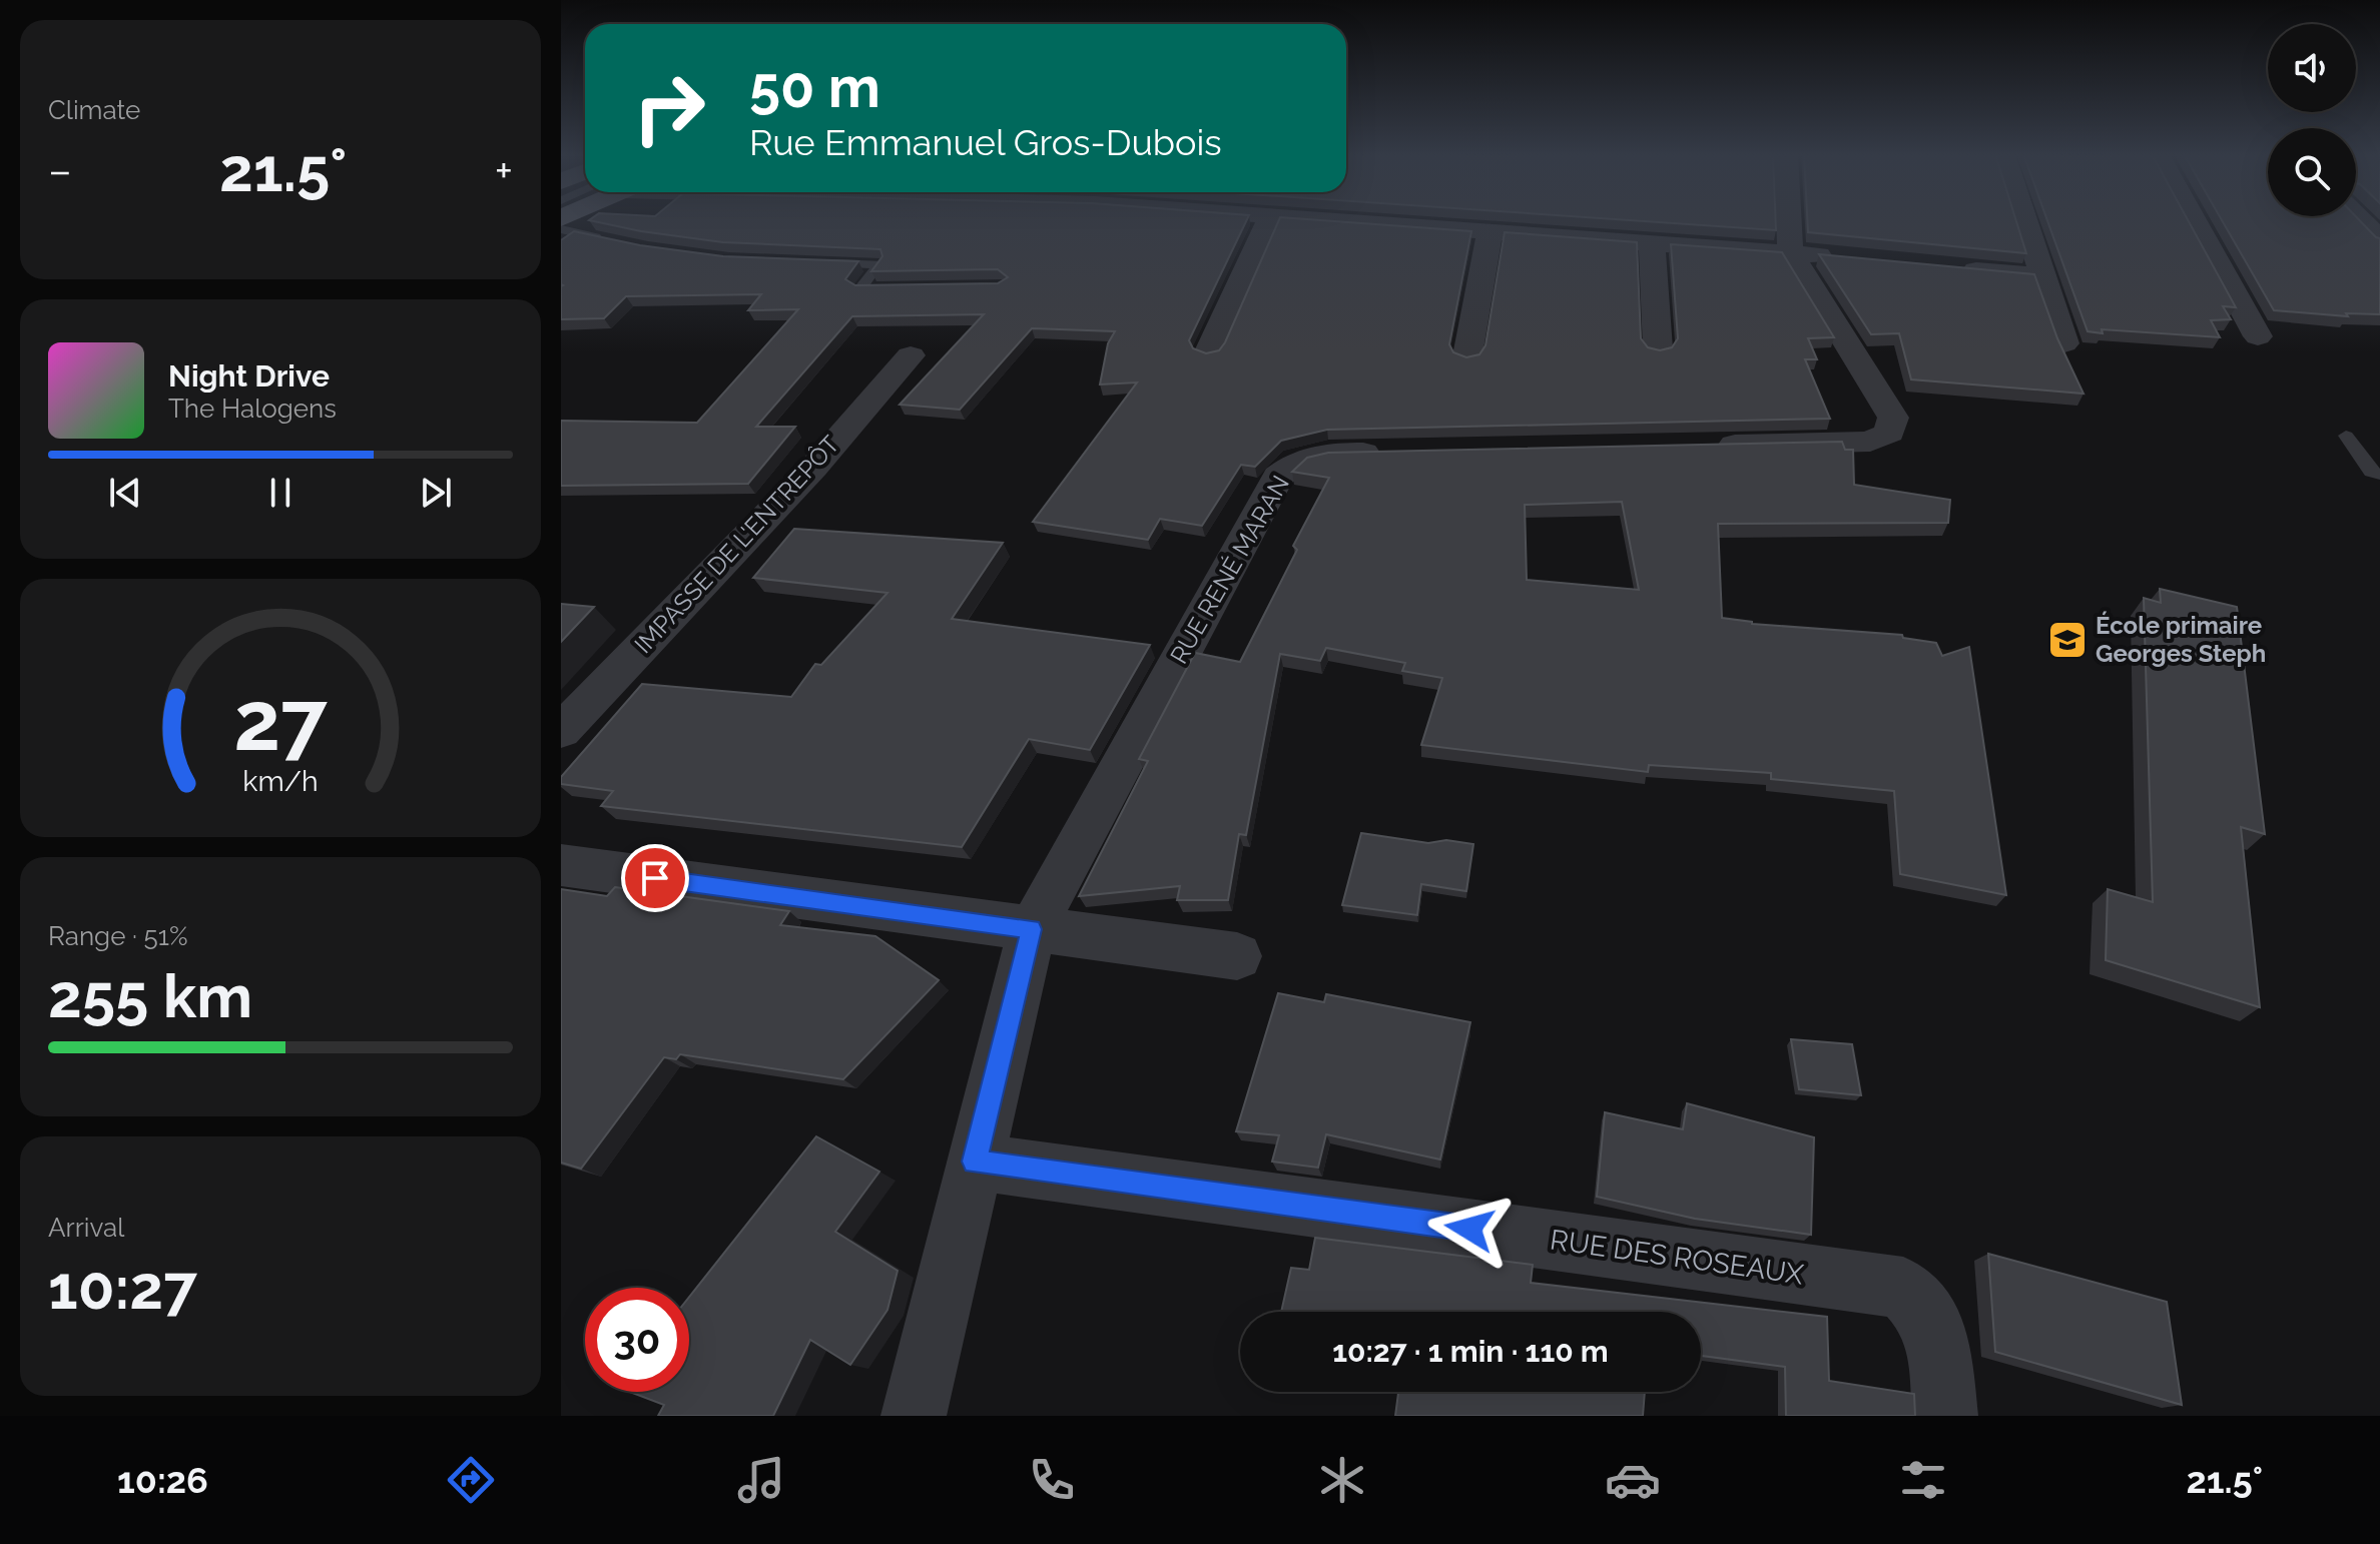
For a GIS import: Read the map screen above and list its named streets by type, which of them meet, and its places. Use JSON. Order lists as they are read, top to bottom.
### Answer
{
  "streets": {
    "street": ["IMPASSE DE L'ENTREPÔT", "RUE RENÉ MARAN", "RUE DES ROSEAUX"]
  },
  "crossings": [
    ["RUE RENÉ MARAN", "RUE DES ROSEAUX"]
  ],
  "places": {
    "school or university": ["École primaire Georges Steph"]
  },
  "page": {
    "tile": [
      "Climate",
      ["Range · 51%", "255 km"],
      ["Arrival", "10:27"]
    ],
    "turn": ["50 m", "Rue Emmanuel Gros-Dubois"],
    "heat": ["−", "21.5°", "+"],
    "song": ["Night Drive", "The Halogens"],
    "limit": "30",
    "trip": "10:27 · 1 min · 110 m",
    "tabs": ["10:26", "21.5°"],
    "gauge": ["27", "km/h"]
  }
}
